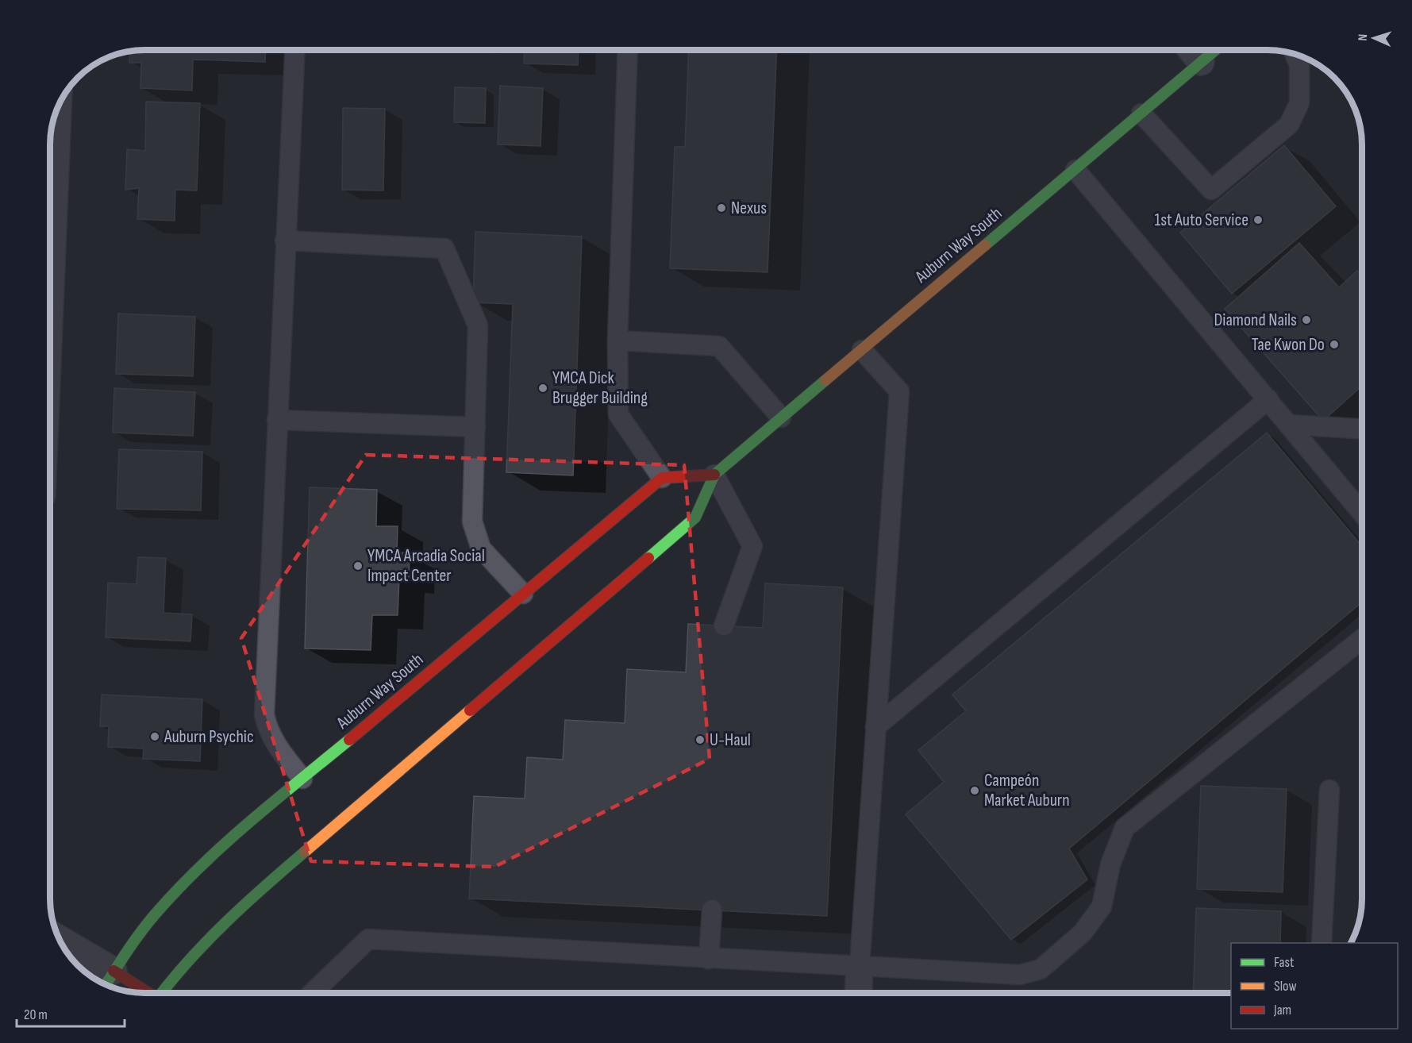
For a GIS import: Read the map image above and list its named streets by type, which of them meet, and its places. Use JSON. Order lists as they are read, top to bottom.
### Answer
{
  "streets": {
    "main road": ["Auburn Way South"]
  },
  "places": [
    "Nexus",
    "1st Auto Service",
    "Diamond Nails",
    "Tae Kwon Do",
    "YMCA Dick Brugger Building",
    "YMCA Arcadia Social Impact Center",
    "Auburn Psychic",
    "U-Haul",
    "Campeón Market Auburn"
  ],
  "legend": ["Fast", "Slow", "Jam"],
  "scale_bar": "20 m",
  "north": "left"
}
